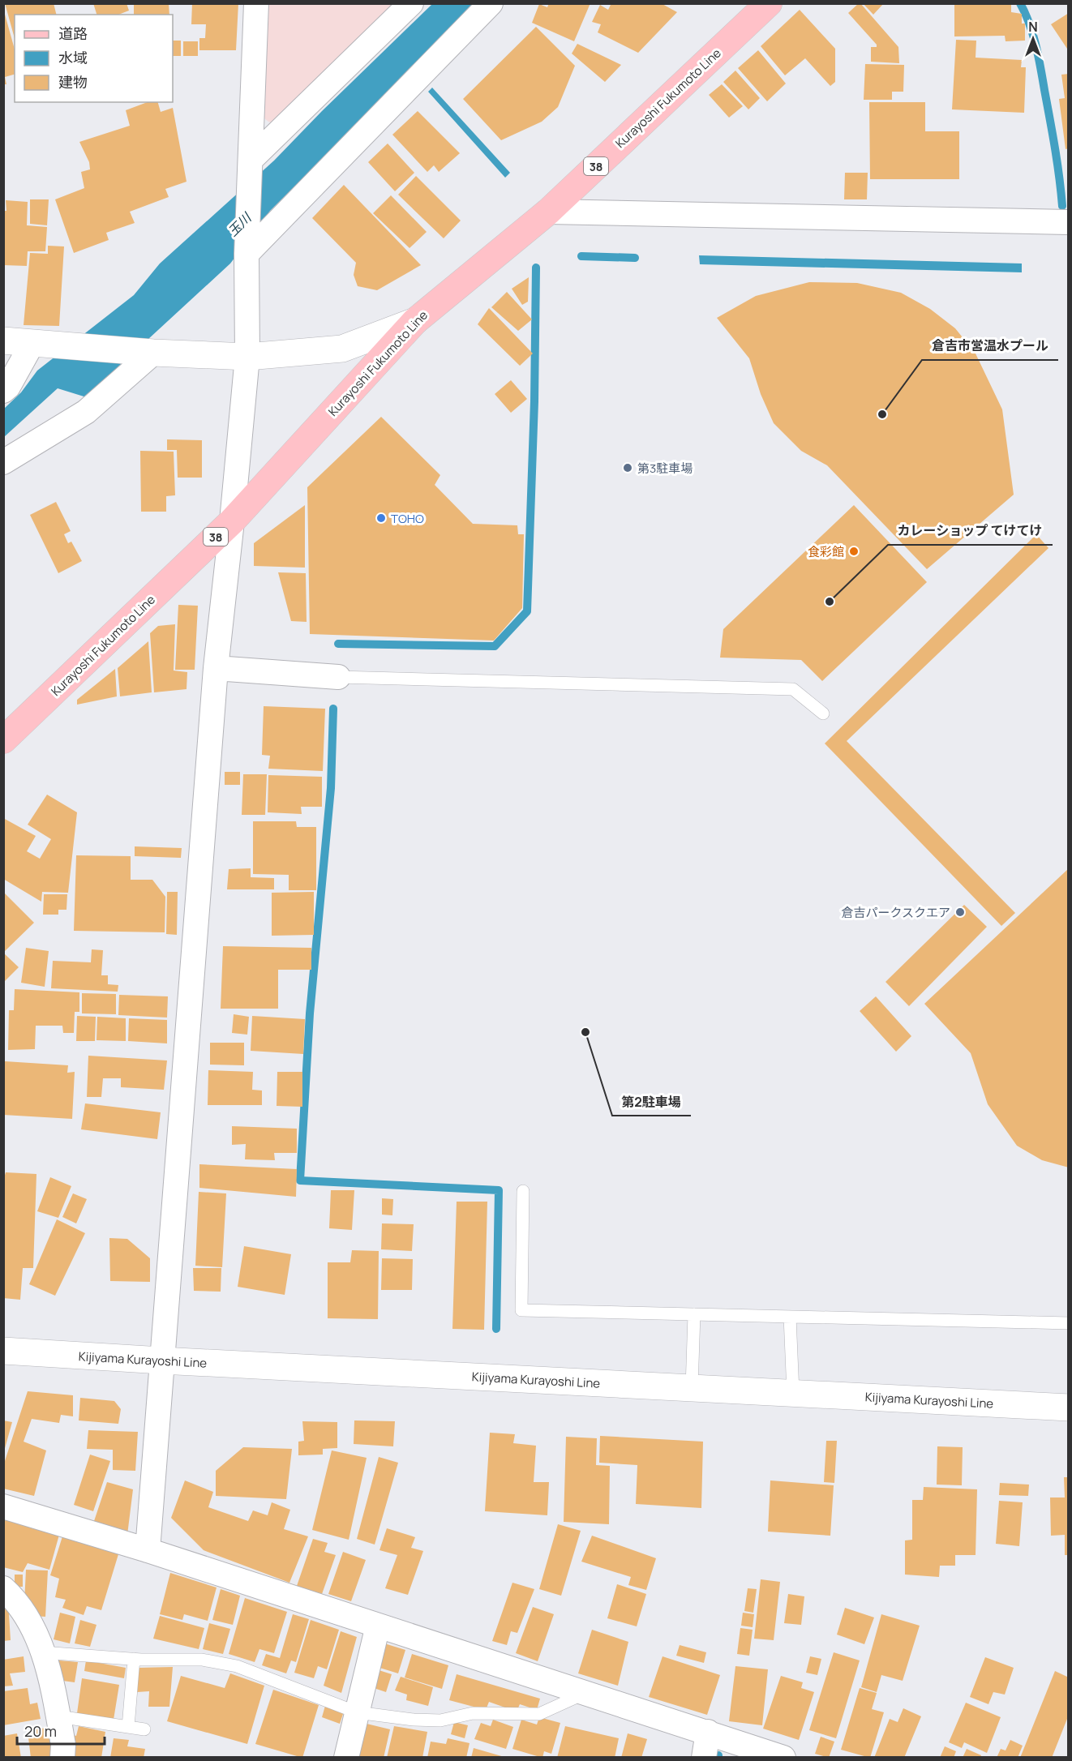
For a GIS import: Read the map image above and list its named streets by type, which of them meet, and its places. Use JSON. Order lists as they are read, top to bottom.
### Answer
{
  "streets": {
    "main road": ["Kurayoshi Fukumoto Line", "38", "Kijiyama Kurayoshi Line"]
  },
  "water": ["玉川"],
  "places": [
    "倉吉市営温水プール",
    "第3駐車場",
    "TOHO",
    "食彩館",
    "カレーショップ てけてけ",
    "倉吉パークスクエア",
    "第2駐車場"
  ],
  "legend": ["道路", "水域", "建物"],
  "scale_bar": "20 m",
  "north": "top"
}
